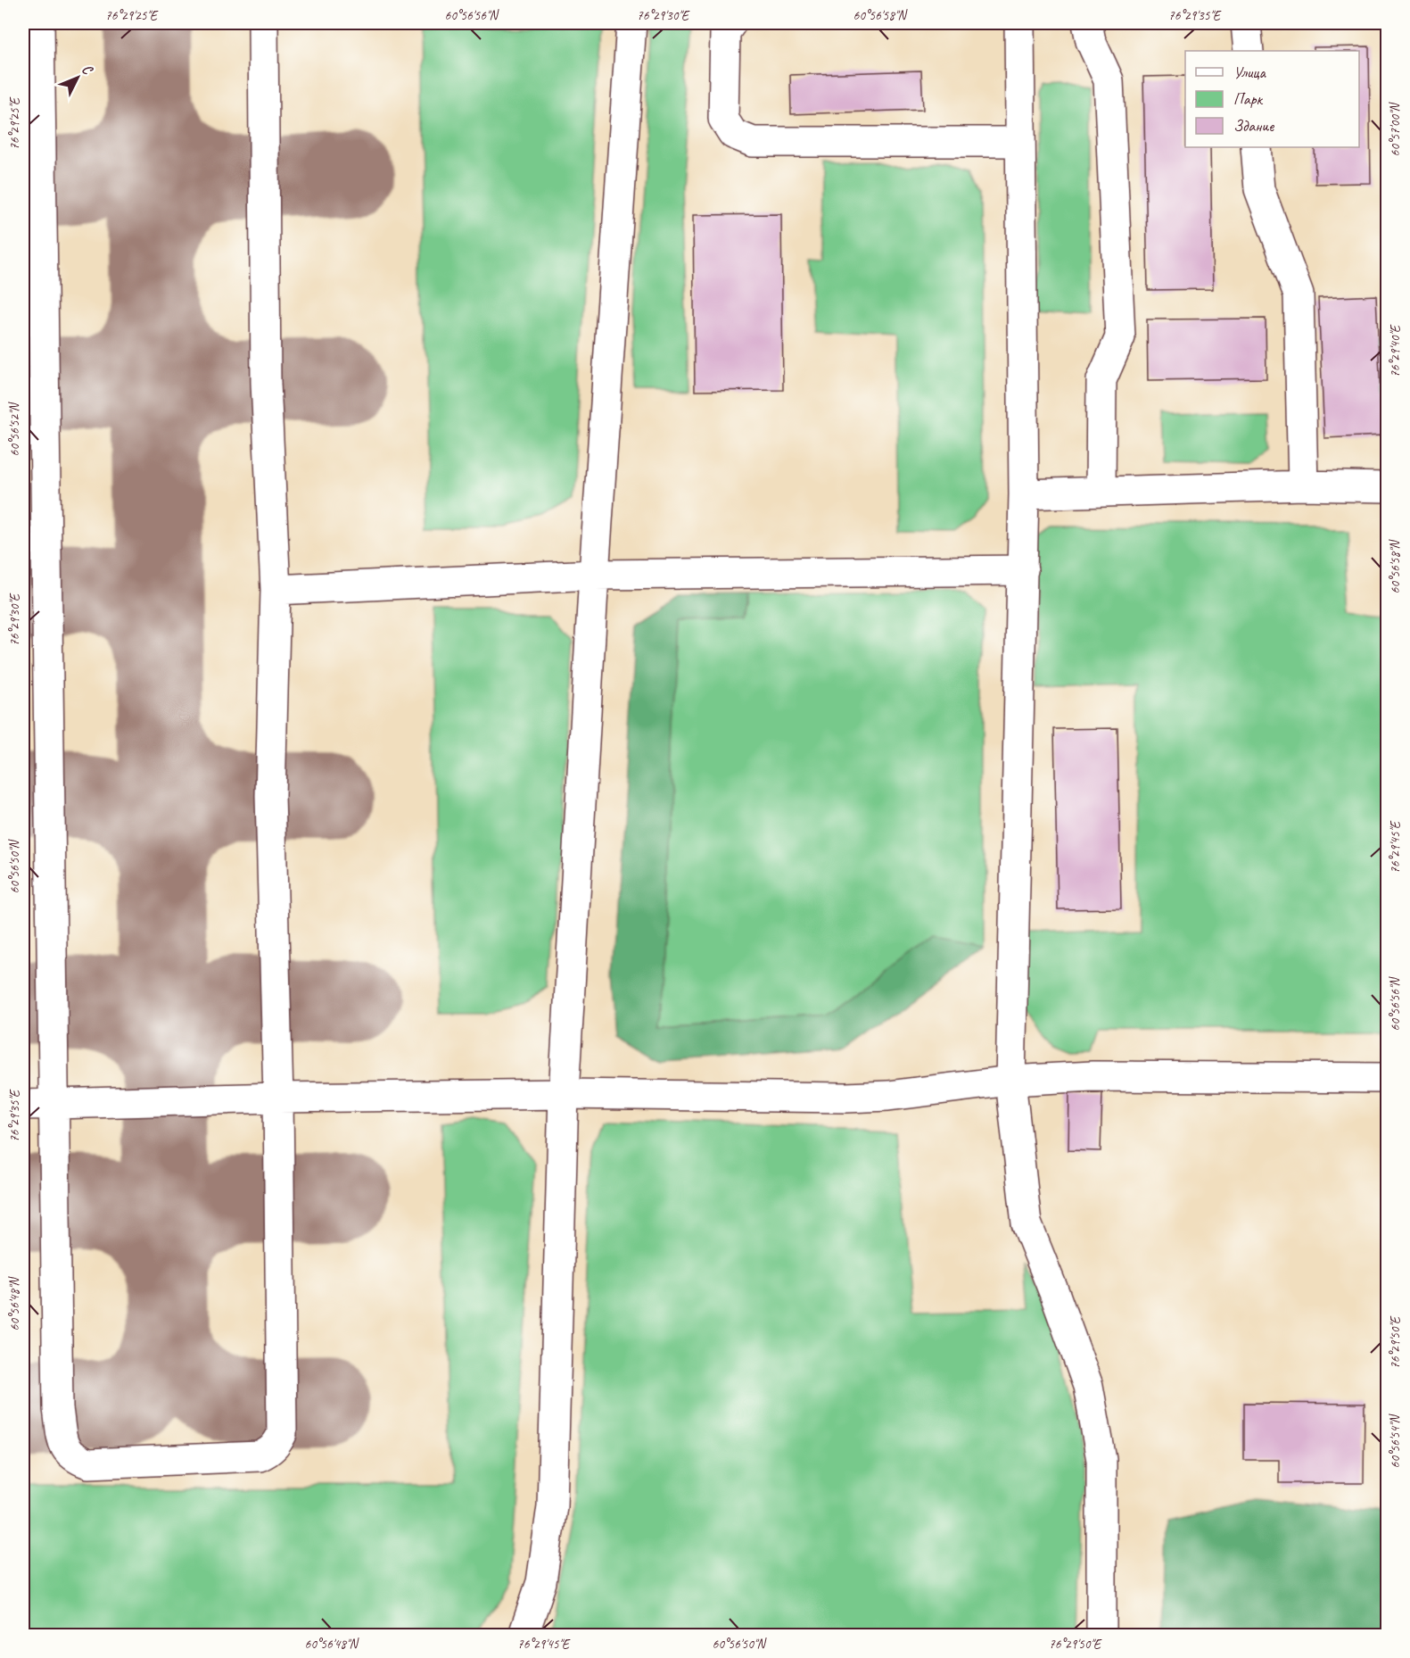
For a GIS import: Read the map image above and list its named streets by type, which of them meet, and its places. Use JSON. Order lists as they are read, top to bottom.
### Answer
{
  "legend": ["Улица", "Парк", "Здание"],
  "north": "top right",
  "coordinates": [
    "76°29'25\"E",
    "60°56'56\"N",
    "76°29'30\"E",
    "60°56'58\"N",
    "76°29'35\"E",
    "60°57'00\"N",
    "76°29'40\"E",
    "60°56'52\"N",
    "76°29'45\"E",
    "60°56'50\"N",
    "60°56'48\"N",
    "76°29'50\"E",
    "60°56'54\"N"
  ]
}
